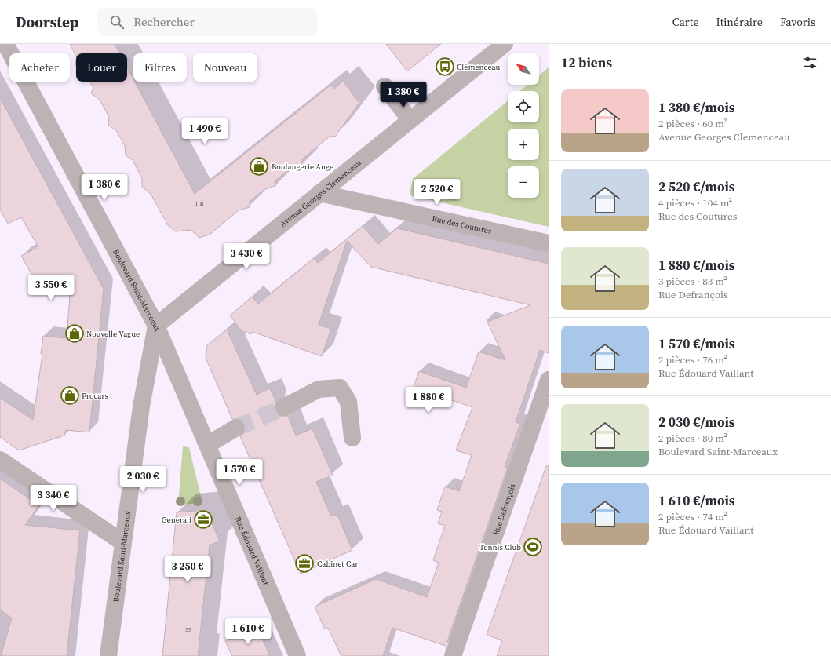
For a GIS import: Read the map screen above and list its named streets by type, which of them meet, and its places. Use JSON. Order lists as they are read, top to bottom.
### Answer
{
  "streets": {
    "street": [
      "Avenue Georges Clemenceau",
      "Rue des Coutures",
      "Boulevard Saint-Marceaux",
      "Rue Defrançois",
      "Rue Édouard Vaillant"
    ]
  },
  "crossings": [
    ["Avenue Georges Clemenceau", "Rue des Coutures"],
    ["Avenue Georges Clemenceau", "Boulevard Saint-Marceaux"],
    ["Avenue Georges Clemenceau", "Rue Édouard Vaillant"],
    ["Boulevard Saint-Marceaux", "Rue Édouard Vaillant"]
  ],
  "places": {
    "bus stop": ["Clémenceau"],
    "shop": ["Boulangerie Ange", "Nouvelle Vague", "Procars"],
    "office": ["Generali", "Cabinet Car"],
    "sports": ["Tennis Club"]
  },
  "house_numbers": ["1 B", "33"],
  "north": "top left",
  "page": {
    "header": "Doorstep",
    "search": "Rechercher",
    "nav": ["Carte", "Itinéraire", "Favoris"],
    "heading": "12 biens",
    "map_buttons": ["+", "−"],
    "chip": [
      "Acheter",
      "Louer",
      "Filtres",
      "Nouveau"
    ],
    "price": [
      "1 380 €",
      "1 490 €",
      "1 380 €",
      "2 520 €",
      "3 430 €",
      "3 550 €",
      "1 880 €",
      "1 570 €",
      "2 030 €",
      "3 340 €",
      "3 250 €",
      "1 610 €"
    ],
    "list": [
      {
        "name": "1 380 €/mois",
        "note": "2 pièces · 60 m² · Avenue Georges Clemenceau"
      },
      {
        "name": "2 520 €/mois",
        "note": "4 pièces · 104 m² · Rue des Coutures"
      },
      {
        "name": "1 880 €/mois",
        "note": "3 pièces · 83 m² · Rue Defrançois"
      },
      {
        "name": "1 570 €/mois",
        "note": "2 pièces · 76 m² · Rue Édouard Vaillant"
      },
      {
        "name": "2 030 €/mois",
        "note": "2 pièces · 80 m² · Boulevard Saint-Marceaux"
      },
      {
        "name": "1 610 €/mois",
        "note": "2 pièces · 74 m² · Rue Édouard Vaillant"
      }
    ]
  }
}
